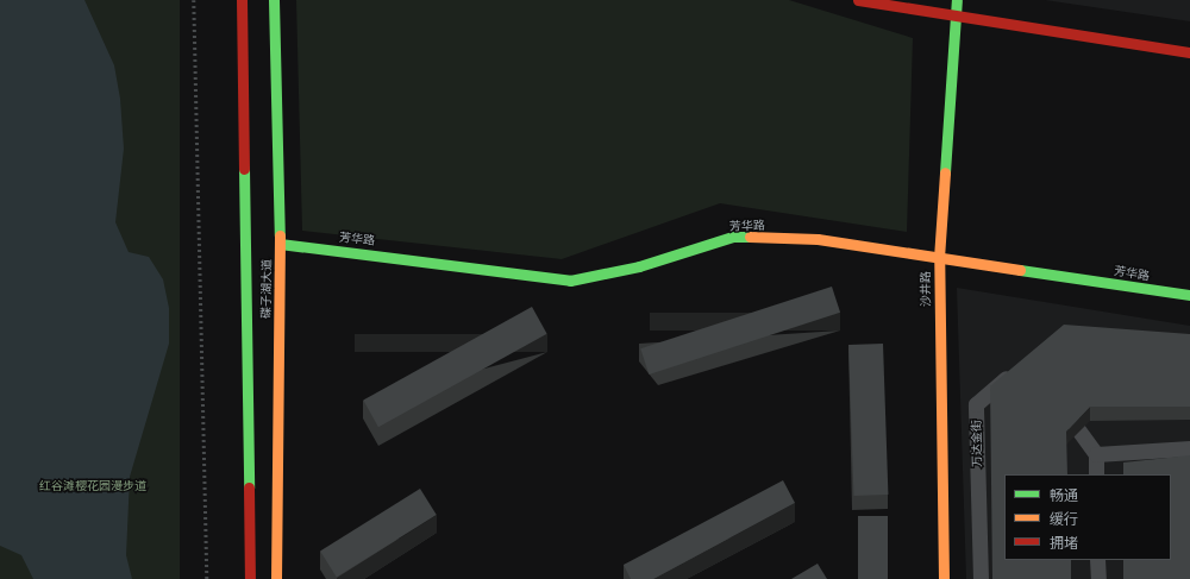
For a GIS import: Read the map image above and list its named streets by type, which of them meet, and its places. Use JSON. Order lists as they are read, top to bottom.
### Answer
{
  "streets": {
    "street": [
      "芳华路",
      "碟子湖大道",
      "沙井路",
      "万达金街"
    ]
  },
  "crossings": [
    ["芳华路", "碟子湖大道"],
    ["芳华路", "沙井路"]
  ],
  "parks": ["红谷滩樱花园漫步道"],
  "legend": ["畅通", "缓行", "拥堵"]
}
